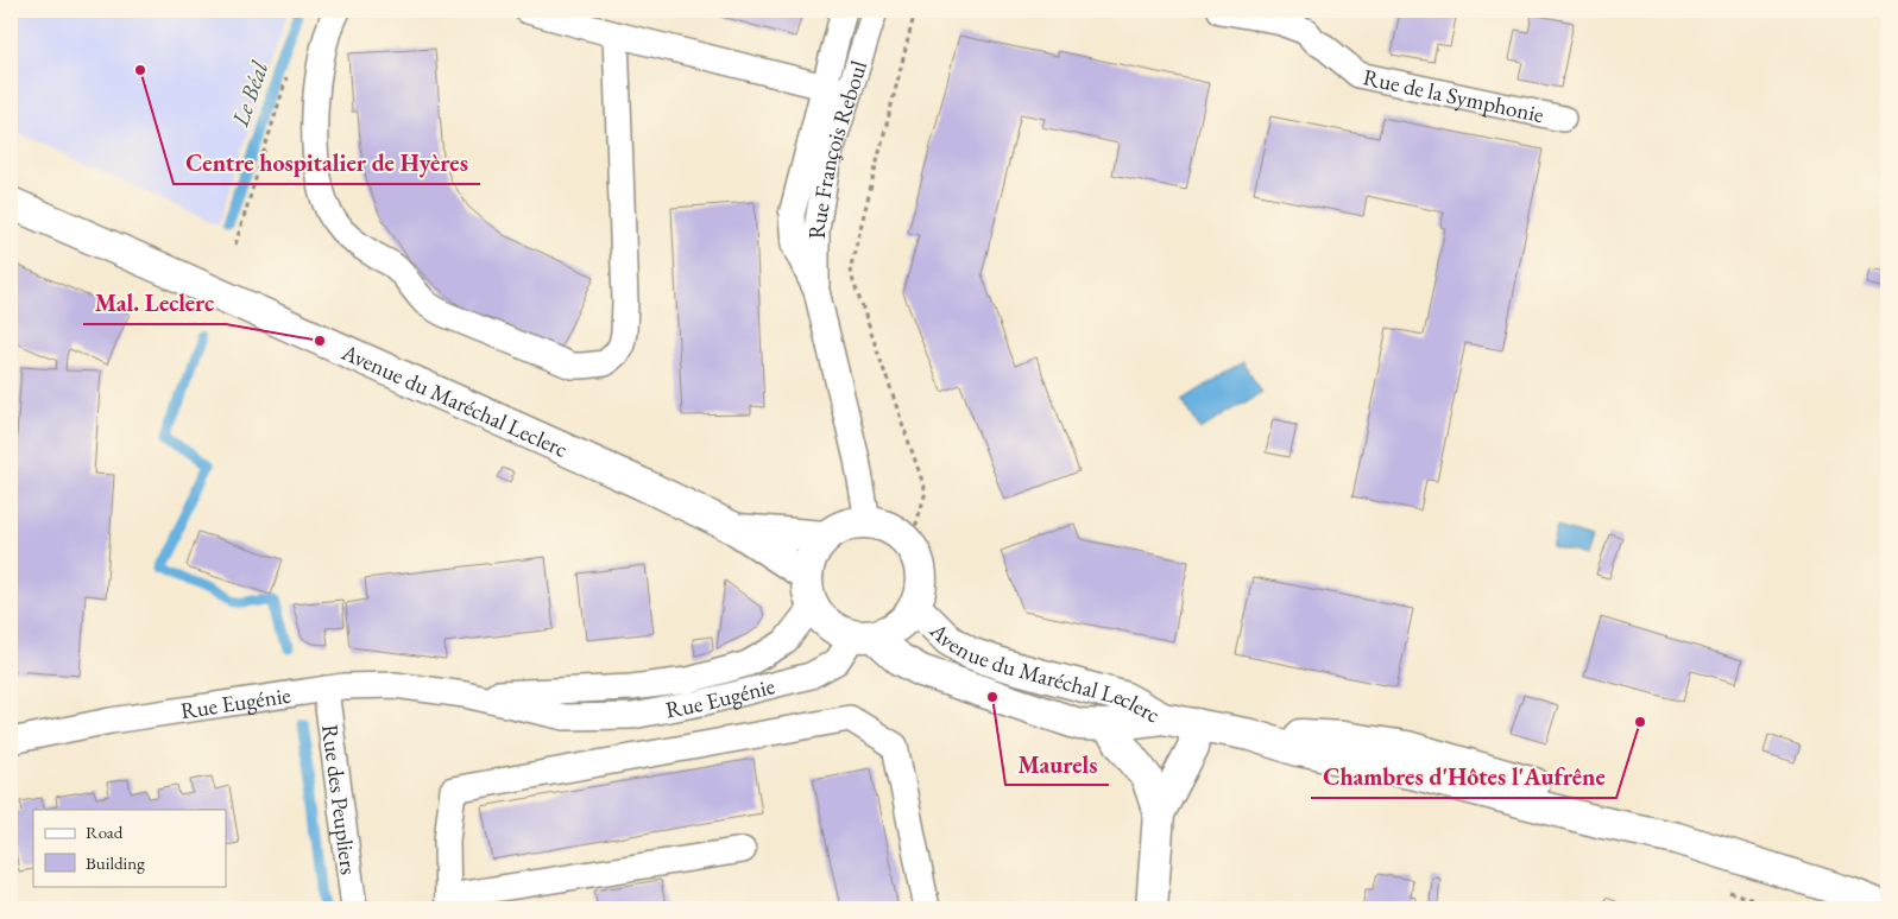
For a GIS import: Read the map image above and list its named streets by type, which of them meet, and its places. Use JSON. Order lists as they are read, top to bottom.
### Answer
{
  "streets": {
    "street": [
      "Rue de la Symphonie",
      "Rue François Reboul",
      "Avenue du Maréchal Leclerc",
      "Rue Eugénie",
      "Rue des Peupliers"
    ]
  },
  "crossings": [
    ["Rue François Reboul", "Avenue du Maréchal Leclerc"],
    ["Rue François Reboul", "Rue Eugénie"],
    ["Avenue du Maréchal Leclerc", "Rue Eugénie"],
    ["Rue Eugénie", "Rue des Peupliers"]
  ],
  "water": ["Le Béal"],
  "places": [
    "Centre hospitalier de Hyères",
    "Mal. Leclerc",
    "Maurels",
    "Chambres d'Hôtes l'Aufrêne"
  ],
  "legend": ["Road", "Building"]
}
